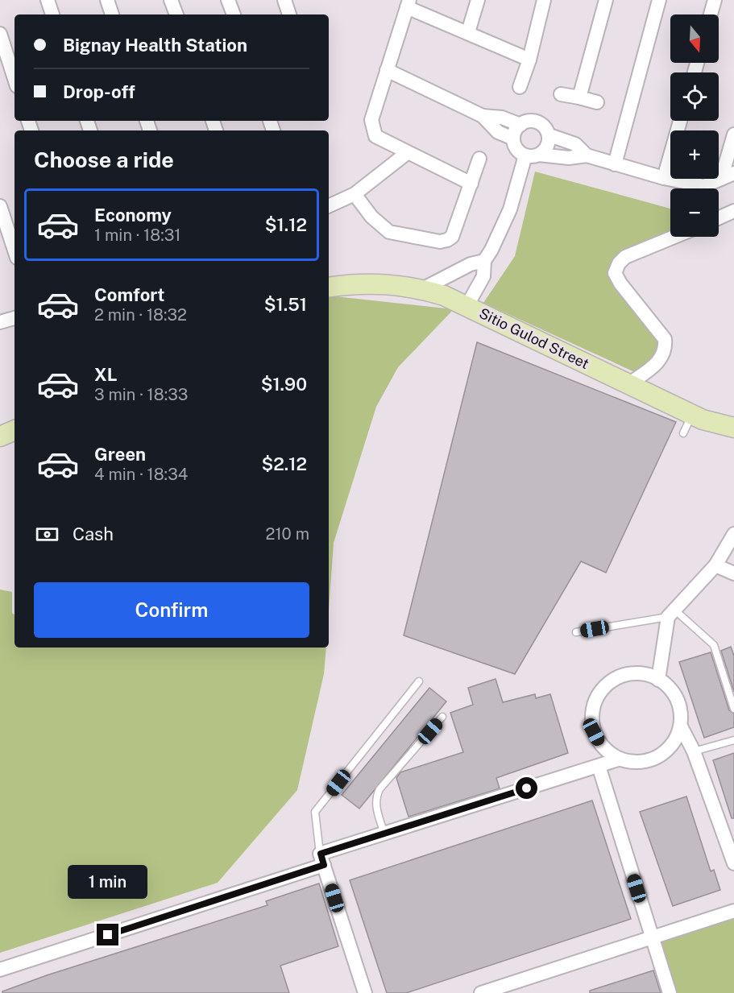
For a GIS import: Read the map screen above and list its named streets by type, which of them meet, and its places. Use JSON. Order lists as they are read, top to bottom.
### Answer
{
  "streets": {
    "main road": ["Sitio Gulod Street"]
  },
  "north": "bottom",
  "page": {
    "map_buttons": ["+", "−"],
    "banner": ["Bignay Health Station", "Drop-off"],
    "heading": "Choose a ride",
    "list": [
      {
        "name": "Economy",
        "note": "1 min · 18:31",
        "value": "$1.12"
      },
      {
        "name": "Comfort",
        "note": "2 min · 18:32",
        "value": "$1.51"
      },
      {
        "name": "XL",
        "note": "3 min · 18:33",
        "value": "$1.90"
      },
      {
        "name": "Green",
        "note": "4 min · 18:34",
        "value": "$2.12"
      }
    ],
    "pay": ["Cash", "210 m"],
    "buttons": "Confirm",
    "bubble": "1 min"
  }
}
